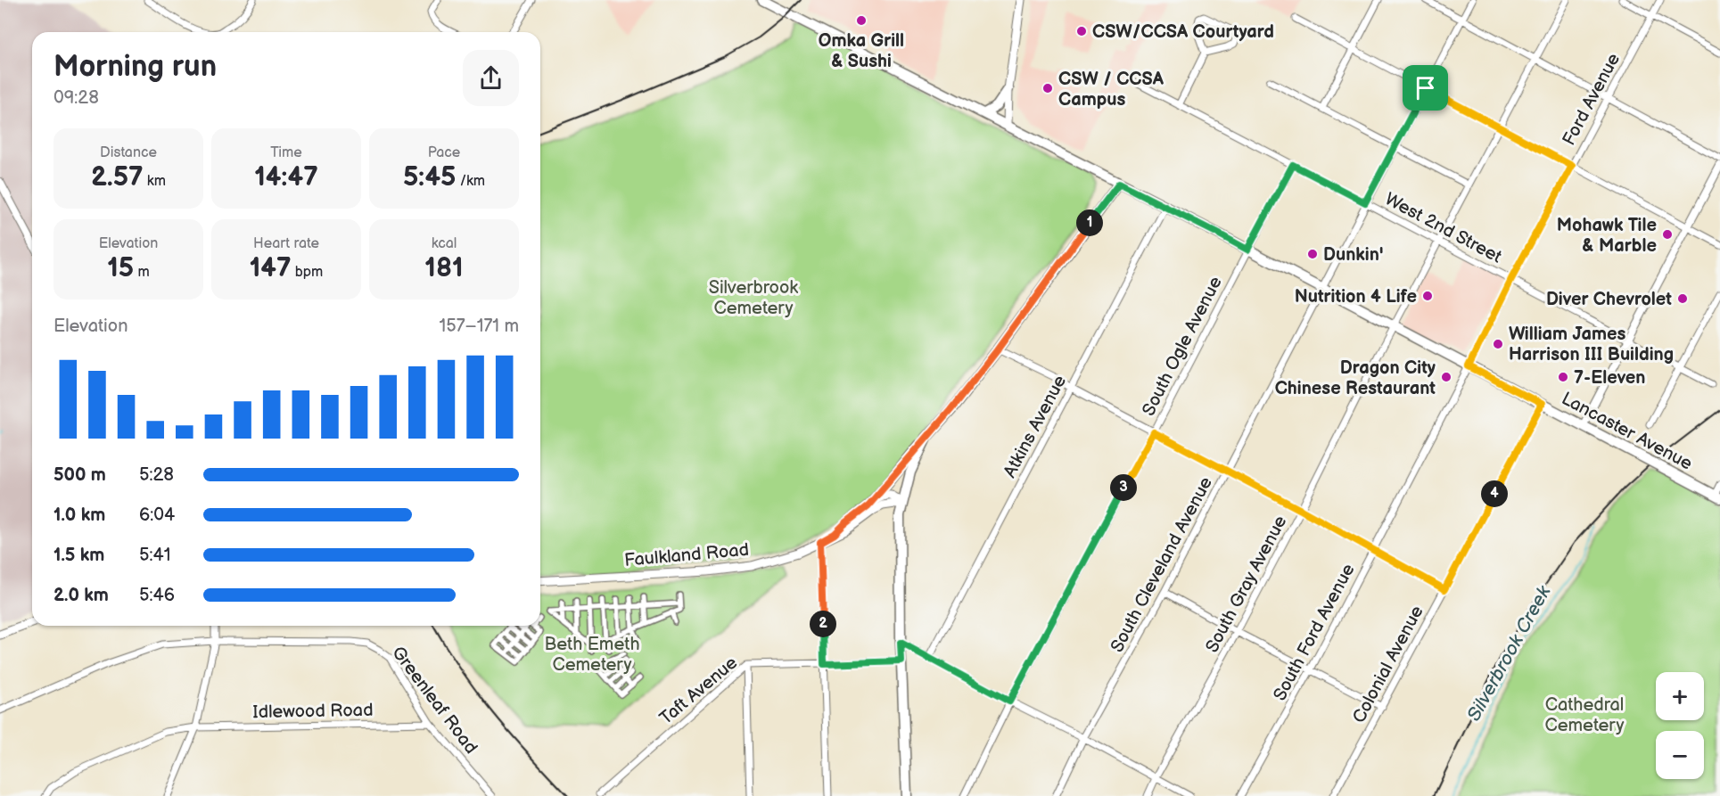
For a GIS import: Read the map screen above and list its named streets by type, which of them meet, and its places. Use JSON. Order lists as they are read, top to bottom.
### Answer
{
  "streets": {
    "main road": ["Lancaster Avenue", "Faulkland Road"],
    "street": [
      "Ford Avenue",
      "West 2nd Street",
      "South Ogle Avenue",
      "Atkins Avenue",
      "South Cleveland Avenue",
      "South Gray Avenue",
      "South Ford Avenue",
      "Colonial Avenue",
      "Taft Avenue",
      "Greenleaf Road",
      "Idlewood Road"
    ]
  },
  "crossings": [
    ["Ford Avenue", "West 2nd Street"],
    ["Ford Avenue", "Lancaster Avenue"],
    ["Ford Avenue", "South Ford Avenue"],
    ["West 2nd Street", "South Ogle Avenue"],
    ["West 2nd Street", "South Cleveland Avenue"],
    ["West 2nd Street", "South Gray Avenue"],
    ["South Ogle Avenue", "Lancaster Avenue"],
    ["Atkins Avenue", "Lancaster Avenue"],
    ["Lancaster Avenue", "South Cleveland Avenue"],
    ["Lancaster Avenue", "South Gray Avenue"],
    ["Lancaster Avenue", "South Ford Avenue"],
    ["Lancaster Avenue", "Colonial Avenue"],
    ["Greenleaf Road", "Idlewood Road"]
  ],
  "water": ["Silverbrook Creek"],
  "parks": ["Silverbrook Cemetery", "Beth Emeth Cemetery", "Cathedral Cemetery"],
  "places": [
    "Omka Grill & Sushi",
    "CSW/CCSA Courtyard",
    "CSW / CCSA Campus",
    "Mohawk Tile & Marble",
    "Dunkin'",
    "Nutrition 4 Life",
    "Diver Chevrolet",
    "William James Harrison III Building",
    "Dragon City Chinese Restaurant",
    "7-Eleven"
  ],
  "page": {
    "heading": ["Morning run", "09:28"],
    "stats": [
      ["Distance", "2.57 km"],
      ["Time", "14:47"],
      ["Pace", "5:45 /km"],
      ["Elevation", "15 m"],
      ["Heart rate", "147 bpm"],
      ["kcal", "181"]
    ],
    "pins": [
      "1",
      "3",
      "4",
      "2"
    ],
    "chart": ["Elevation", "157–171 m"],
    "list": [
      {
        "name": "500 m",
        "note": "5:28"
      },
      {
        "name": "1.0 km",
        "note": "6:04"
      },
      {
        "name": "1.5 km",
        "note": "5:41"
      },
      {
        "name": "2.0 km",
        "note": "5:46"
      }
    ],
    "map_buttons": ["+", "−"]
  }
}
